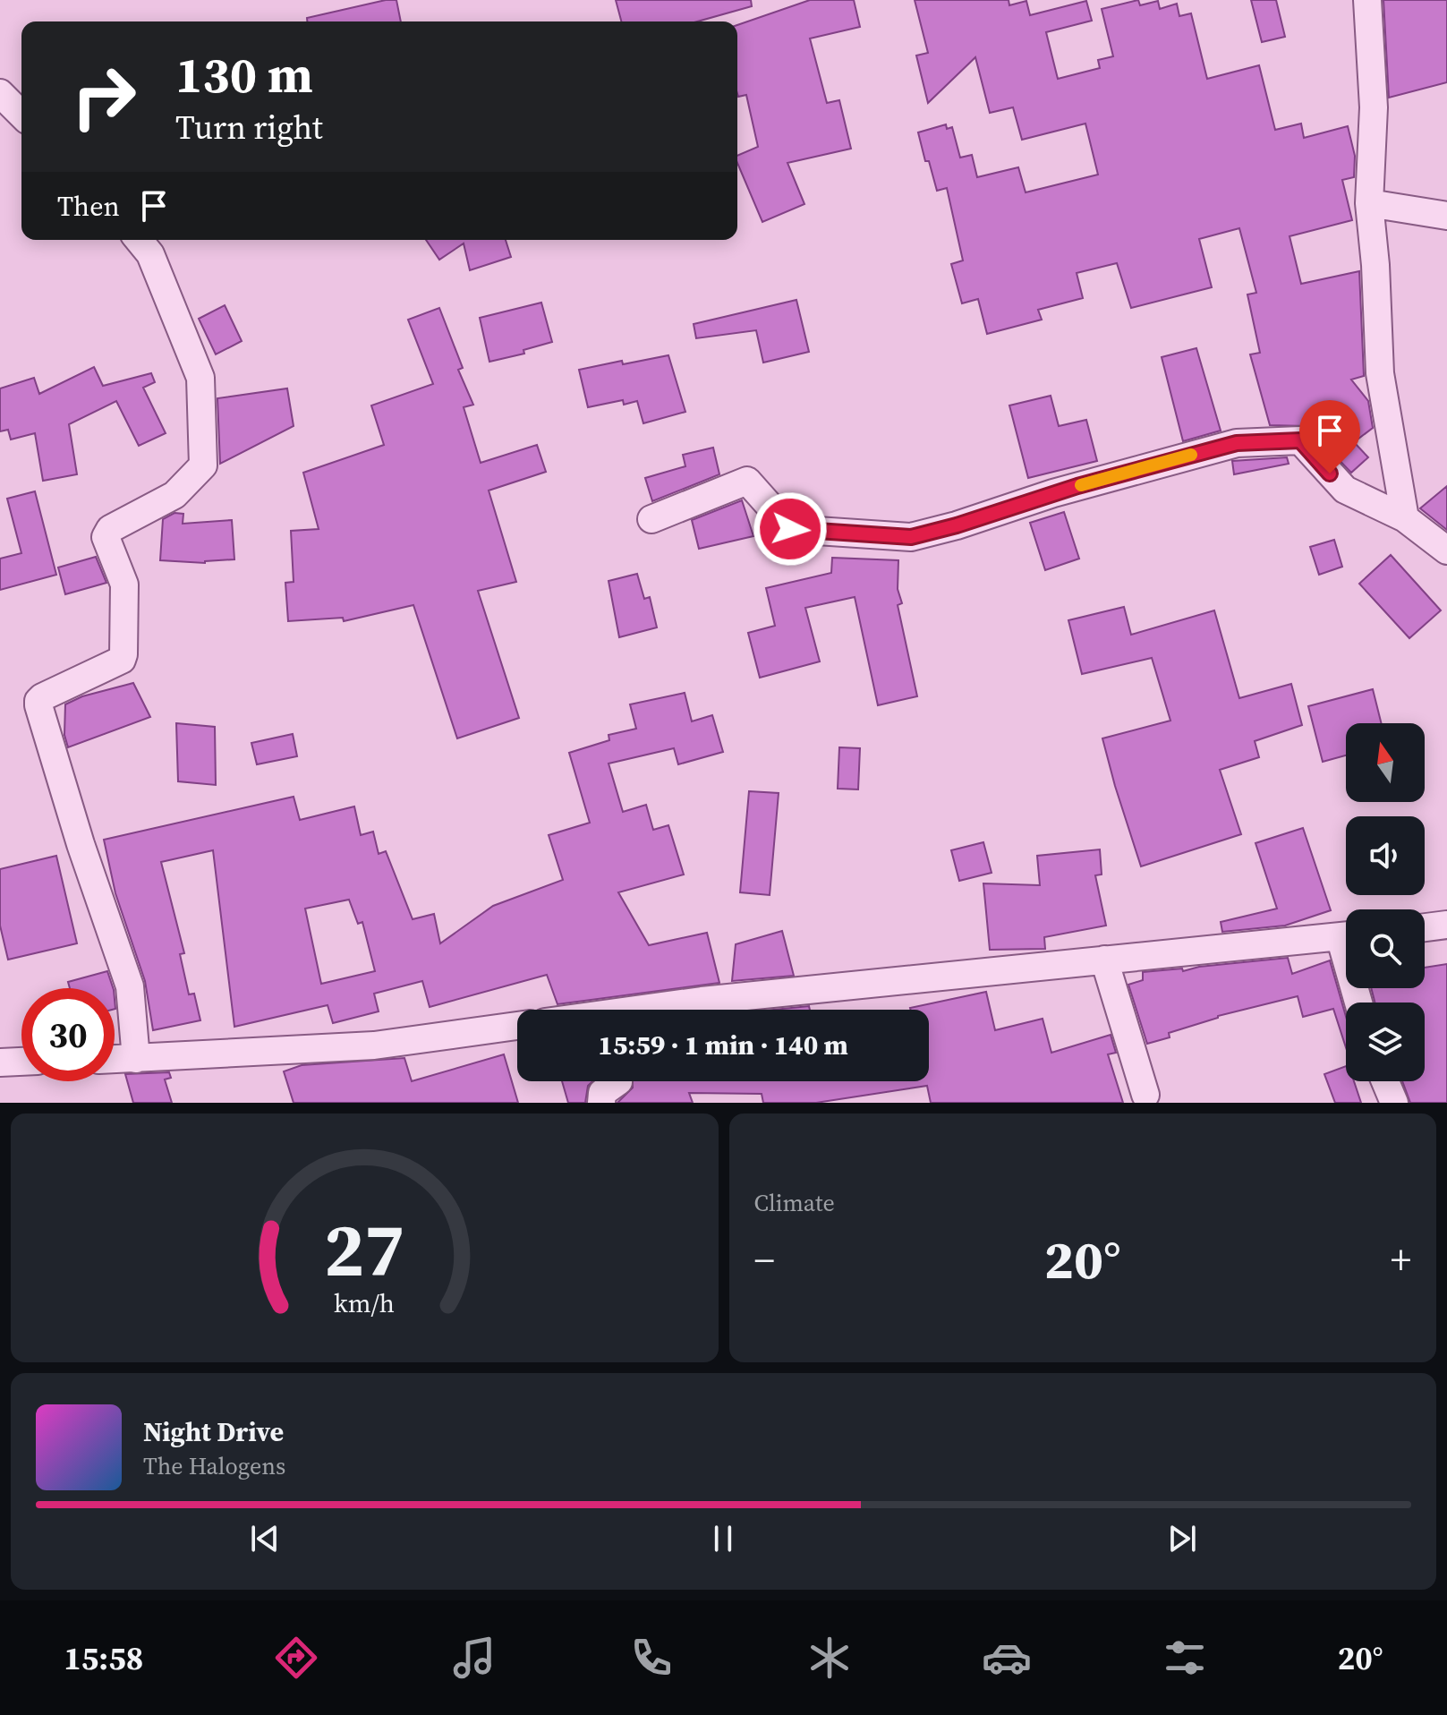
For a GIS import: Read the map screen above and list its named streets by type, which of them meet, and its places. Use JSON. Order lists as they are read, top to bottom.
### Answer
{
  "north": "top",
  "page": {
    "turn": ["130 m", "Turn right"],
    "then": "Then",
    "limit": "30",
    "trip": "15:59 · 1 min · 140 m",
    "tile": "Climate",
    "heat": ["−", "20°", "+"],
    "song": ["Night Drive", "The Halogens"],
    "tabs": ["15:58", "20°"],
    "gauge": ["27", "km/h"]
  }
}
